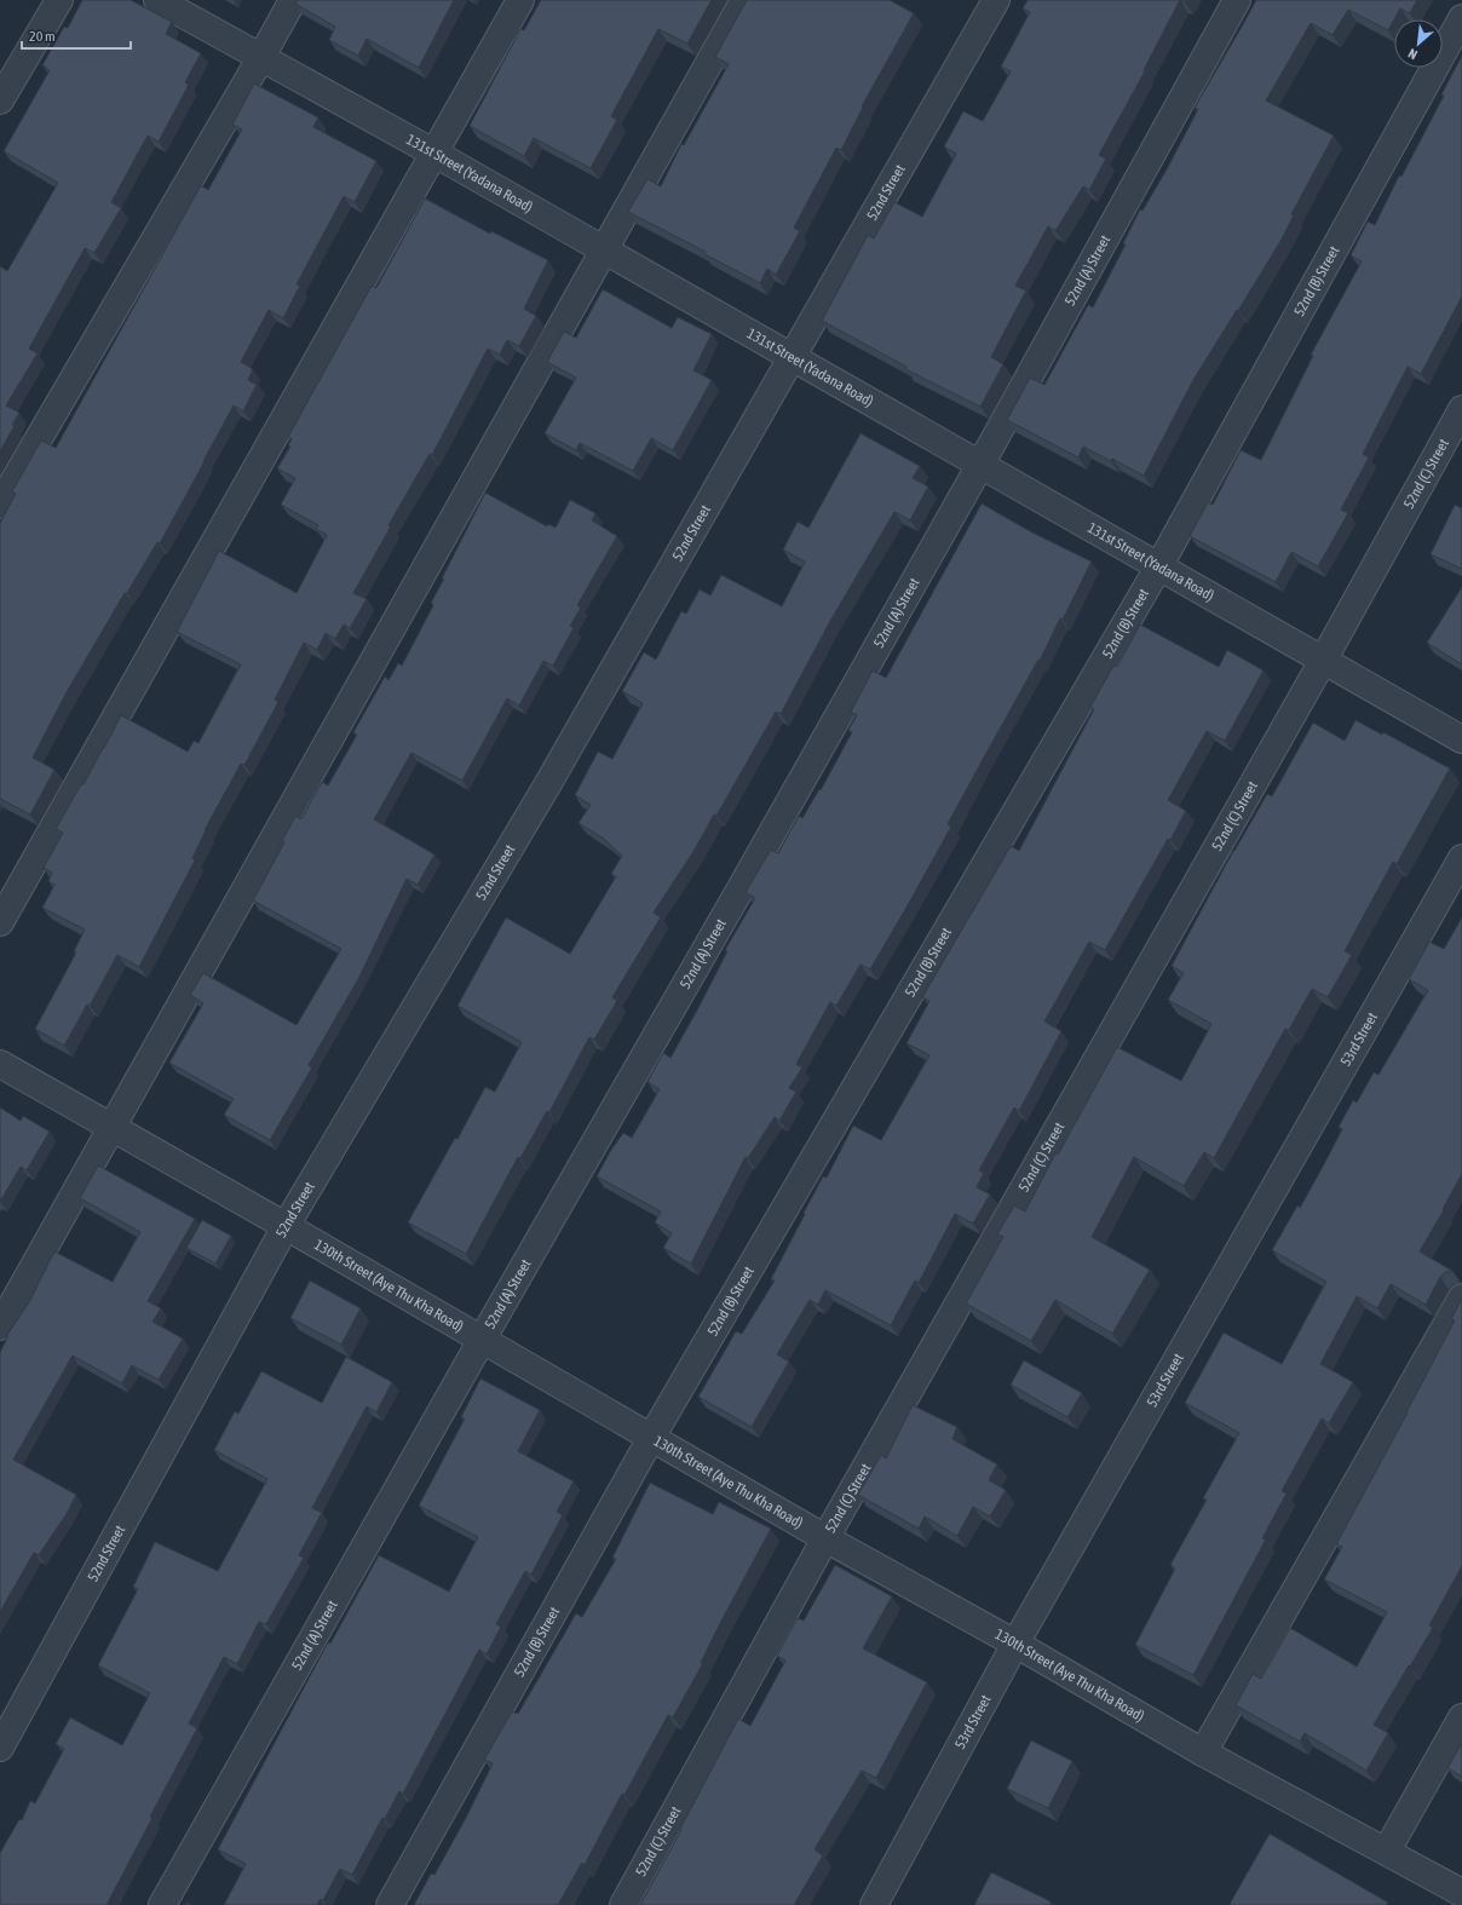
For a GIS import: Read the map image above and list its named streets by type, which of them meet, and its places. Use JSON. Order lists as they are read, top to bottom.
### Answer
{
  "streets": {
    "street": [
      "131st Street (Yadana Road)",
      "52nd Street",
      "52nd (A) Street",
      "52nd (B) Street",
      "52nd (C) Street",
      "53rd Street",
      "130th Street (Aye Thu Kha Road)"
    ]
  },
  "crossings": [
    ["131st Street (Yadana Road)", "52nd Street"],
    ["131st Street (Yadana Road)", "52nd (A) Street"],
    ["131st Street (Yadana Road)", "52nd (B) Street"],
    ["131st Street (Yadana Road)", "52nd (C) Street"],
    ["52nd Street", "130th Street (Aye Thu Kha Road)"],
    ["52nd (A) Street", "130th Street (Aye Thu Kha Road)"],
    ["52nd (B) Street", "130th Street (Aye Thu Kha Road)"],
    ["52nd (C) Street", "130th Street (Aye Thu Kha Road)"],
    ["53rd Street", "130th Street (Aye Thu Kha Road)"]
  ],
  "scale_bar": "20 m",
  "north": "bottom left"
}
